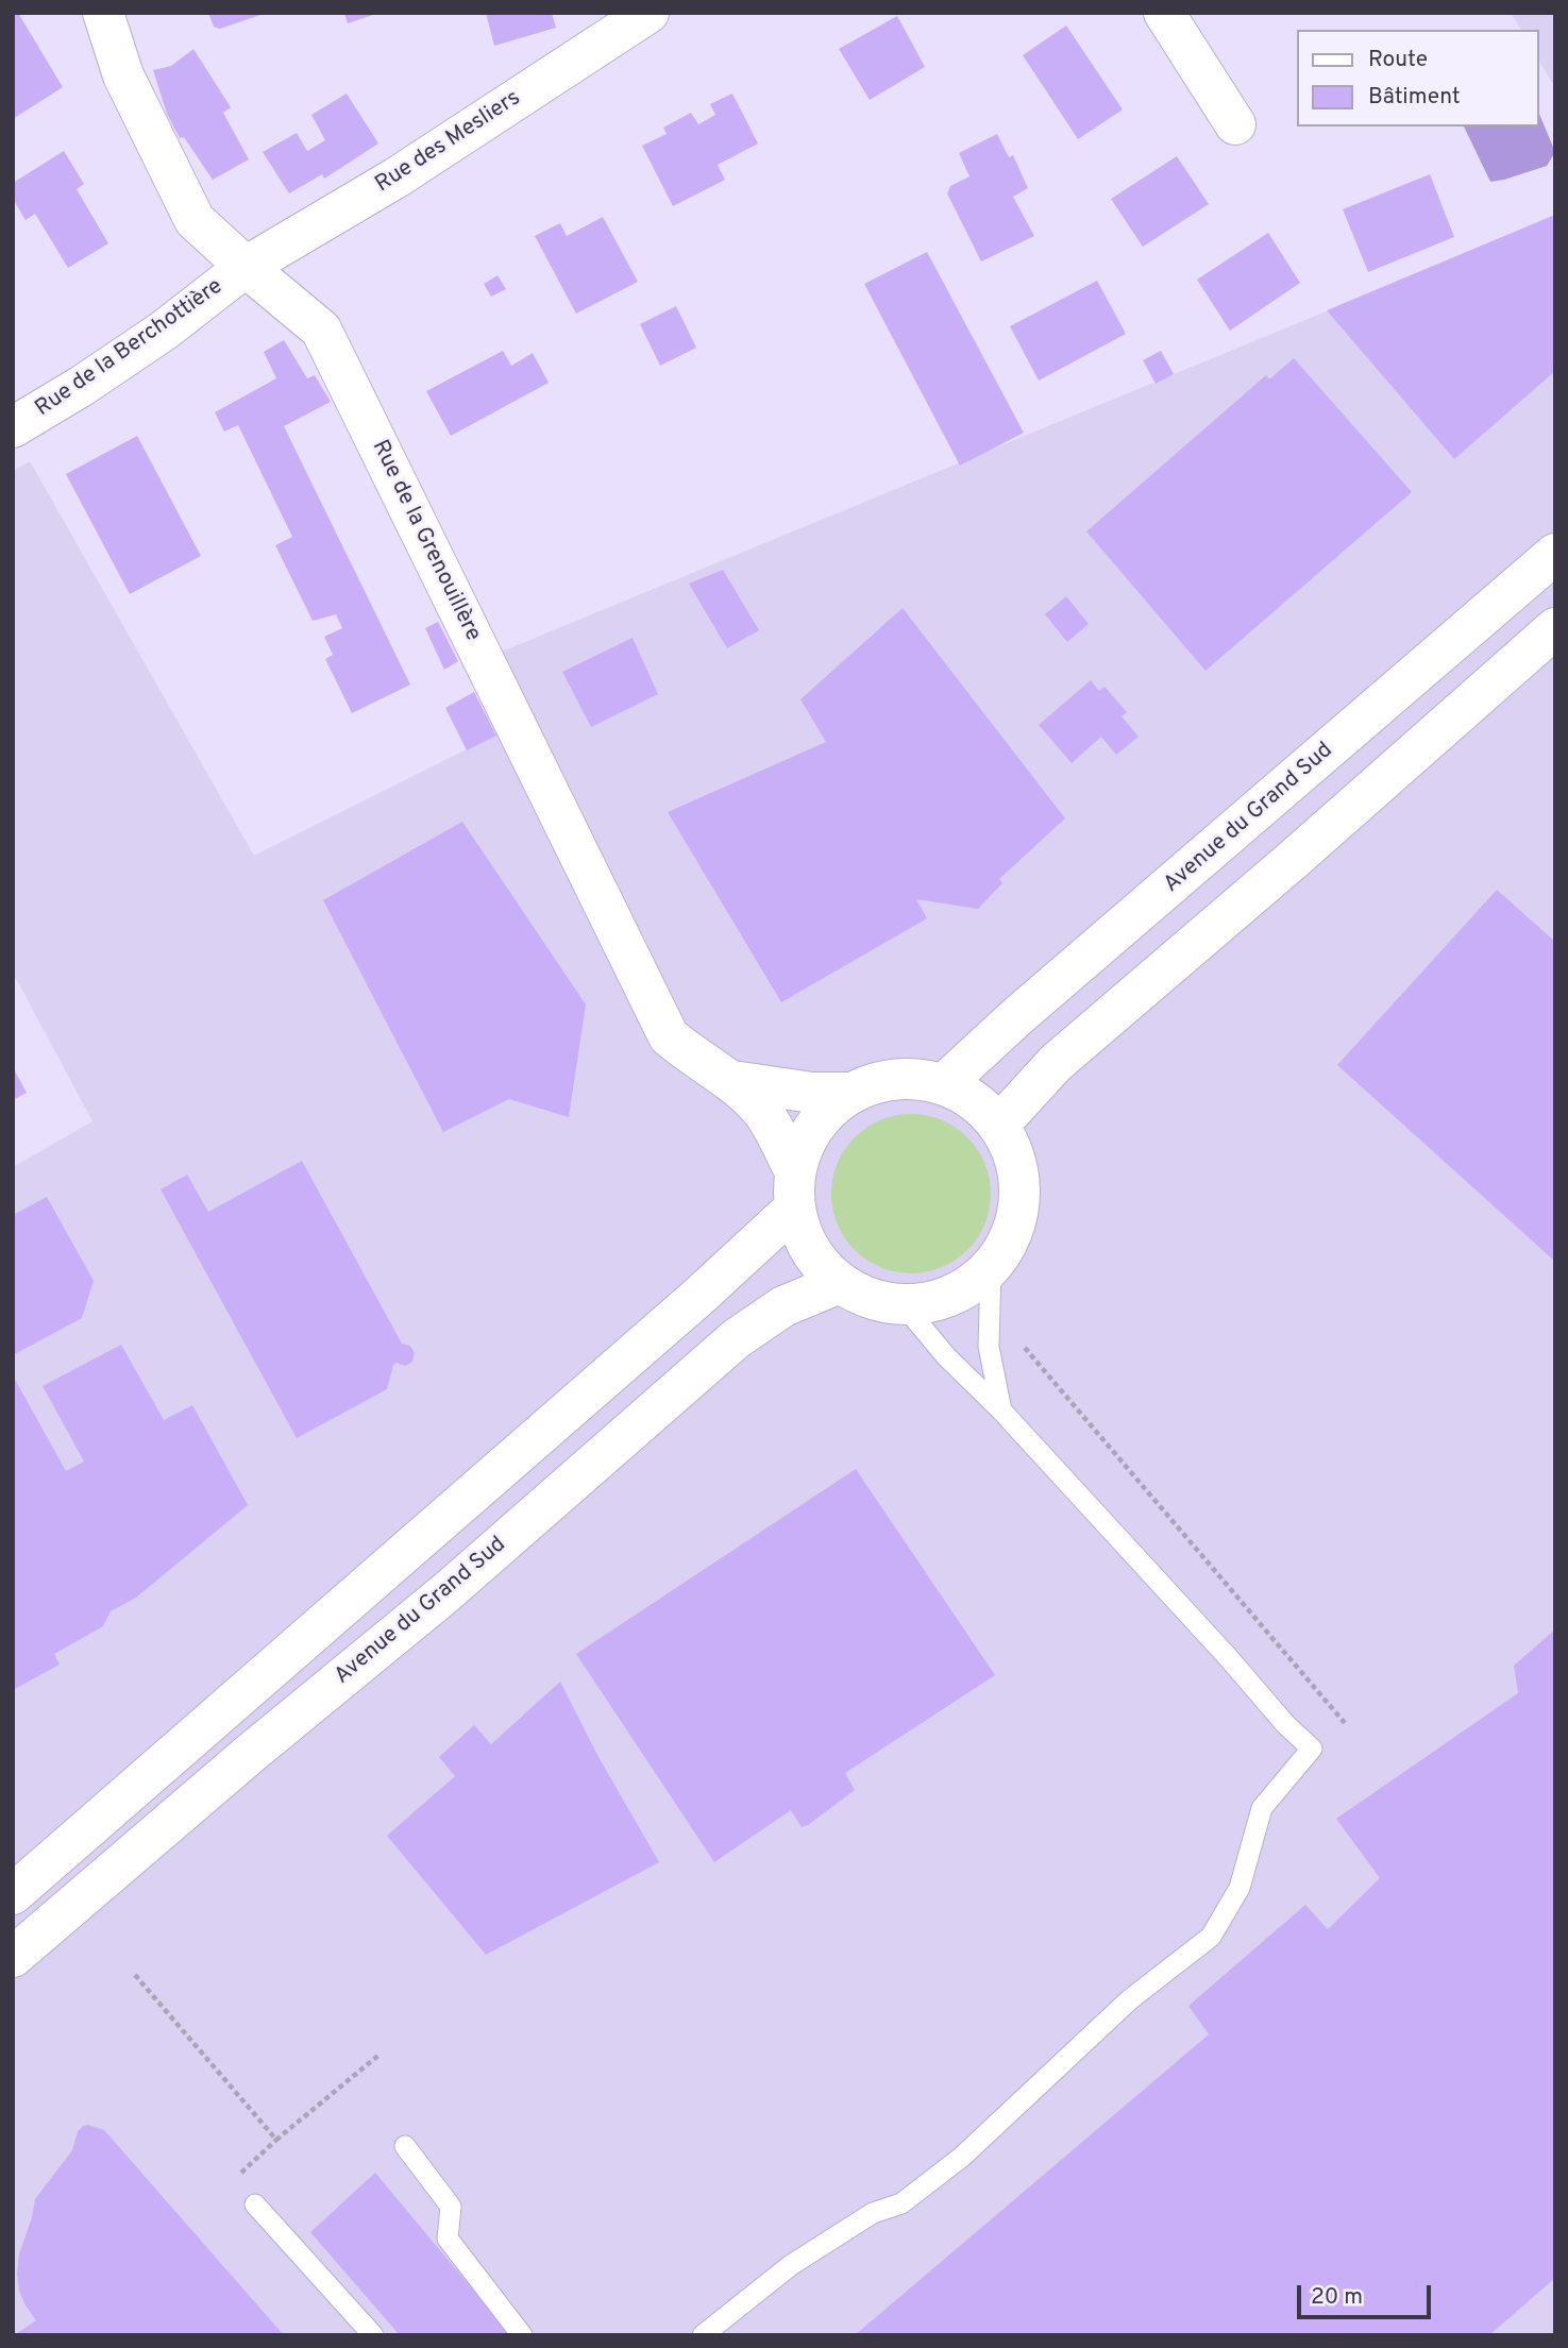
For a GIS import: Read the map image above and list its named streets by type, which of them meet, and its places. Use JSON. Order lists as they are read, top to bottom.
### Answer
{
  "streets": {
    "main road": [
      "Rue des Mesliers",
      "Rue de la Berchottière",
      "Rue de la Grenouillère",
      "Avenue du Grand Sud"
    ]
  },
  "crossings": [
    ["Rue des Mesliers", "Rue de la Berchottière"],
    ["Rue des Mesliers", "Rue de la Grenouillère"],
    ["Rue de la Berchottière", "Rue de la Grenouillère"],
    ["Rue de la Grenouillère", "Avenue du Grand Sud"]
  ],
  "legend": ["Route", "Bâtiment"],
  "scale_bar": "20 m"
}
